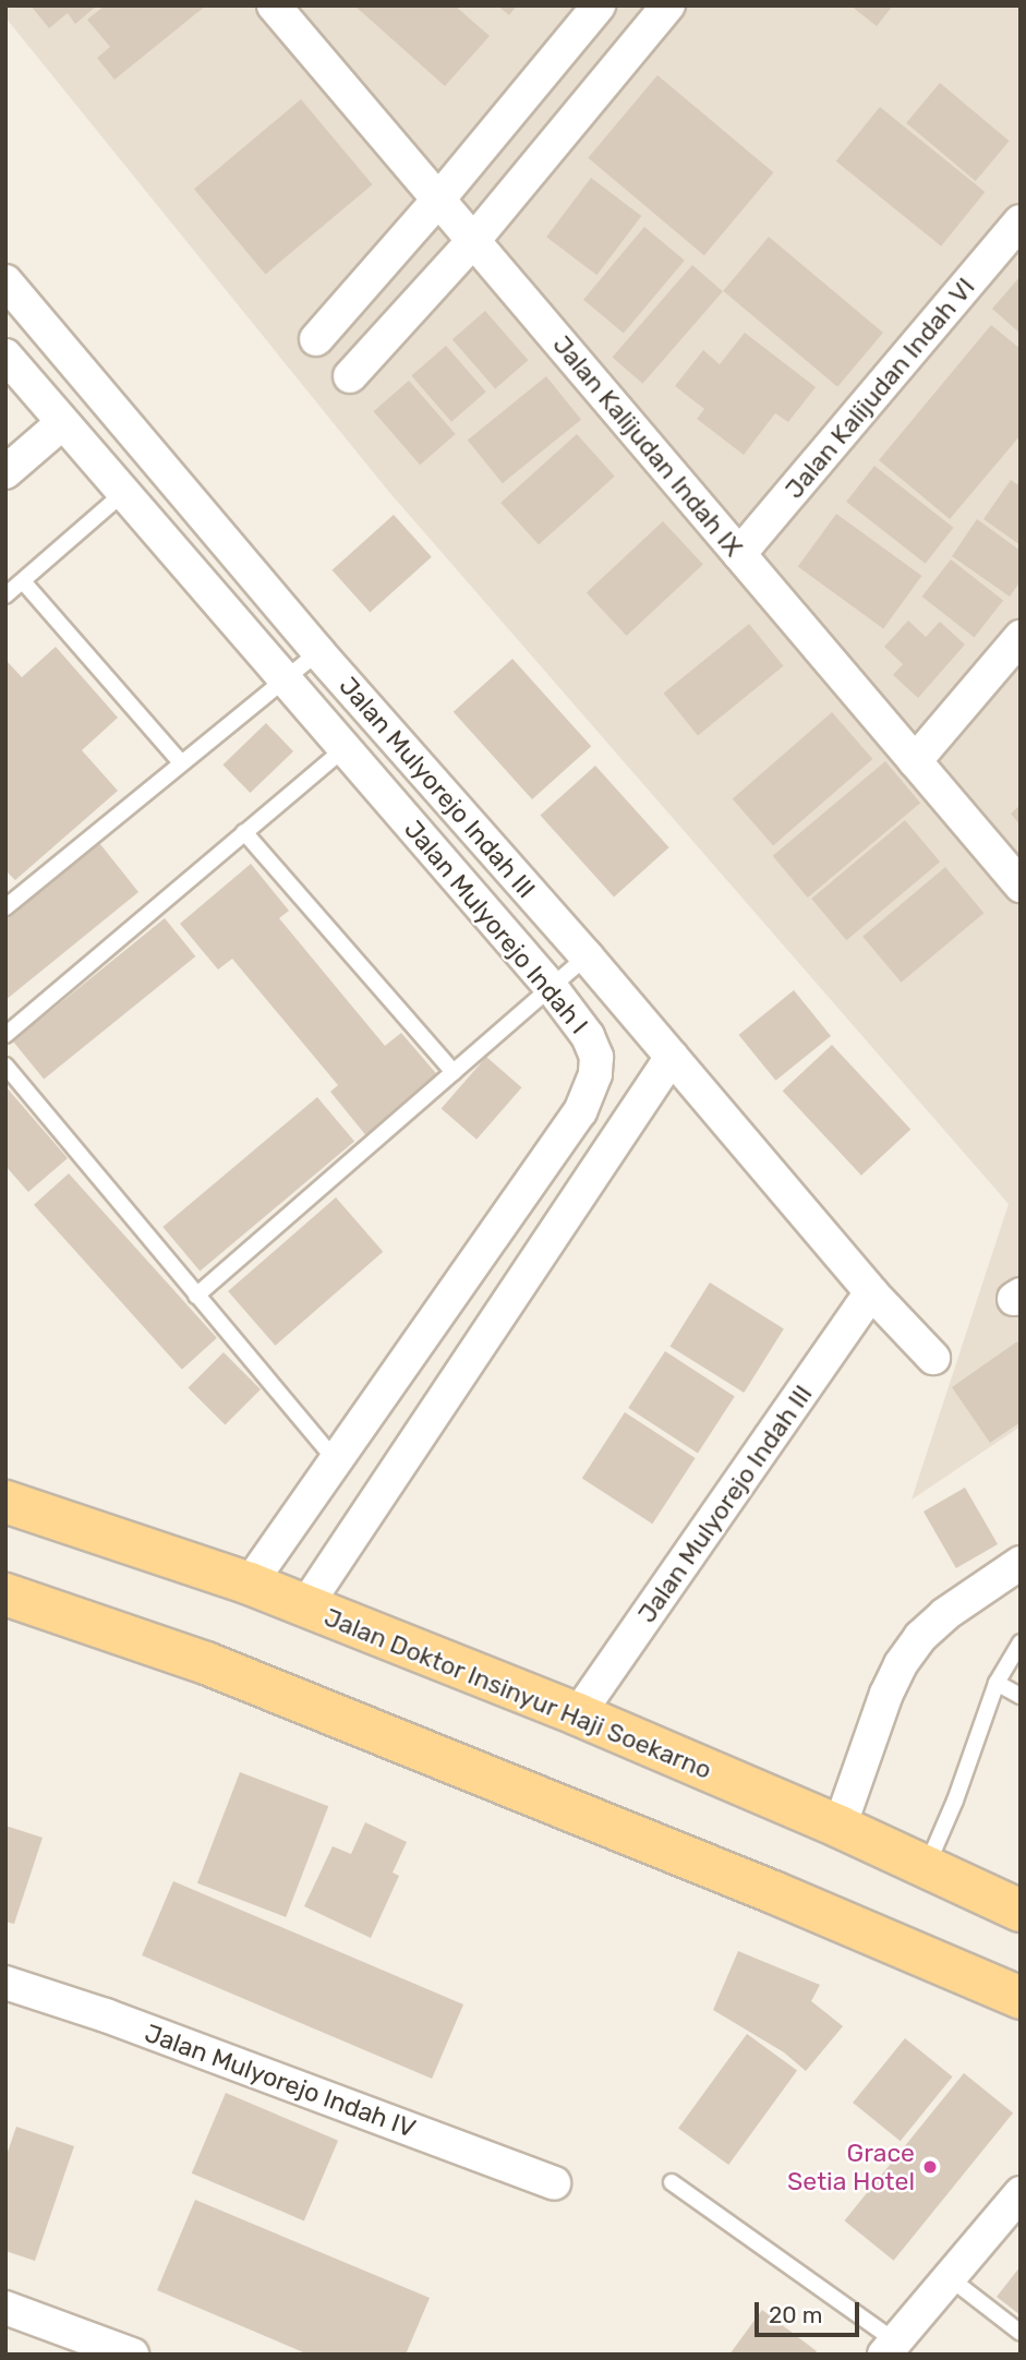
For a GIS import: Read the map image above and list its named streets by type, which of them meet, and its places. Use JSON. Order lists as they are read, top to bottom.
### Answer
{
  "streets": {
    "main road": ["Jalan Doktor Insinyur Haji Soekarno"],
    "street": [
      "Jalan Kalijudan Indah VI",
      "Jalan Kalijudan Indah IX",
      "Jalan Mulyorejo Indah III",
      "Jalan Mulyorejo Indah I",
      "Jalan Mulyorejo Indah IV"
    ]
  },
  "crossings": [
    ["Jalan Kalijudan Indah VI", "Jalan Kalijudan Indah IX"],
    ["Jalan Mulyorejo Indah III", "Jalan Doktor Insinyur Haji Soekarno"],
    ["Jalan Mulyorejo Indah I", "Jalan Doktor Insinyur Haji Soekarno"]
  ],
  "places": ["Grace Setia Hotel"],
  "scale_bar": "20 m"
}
